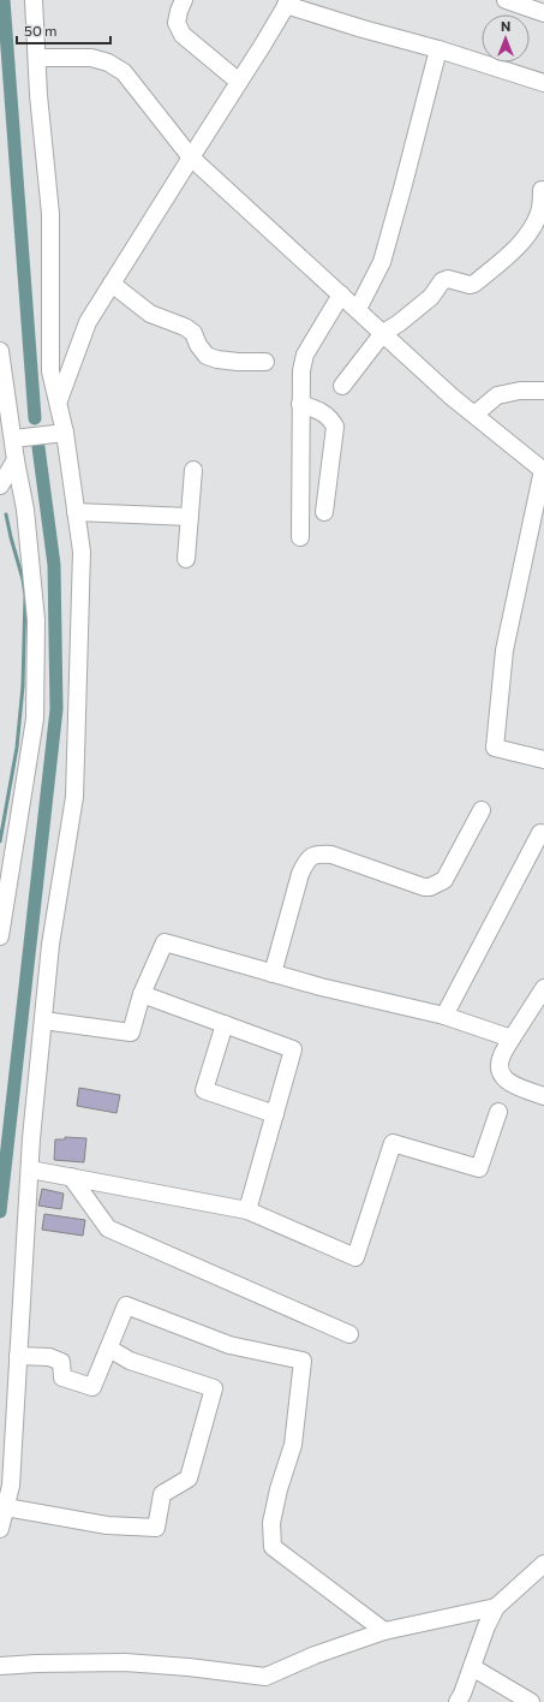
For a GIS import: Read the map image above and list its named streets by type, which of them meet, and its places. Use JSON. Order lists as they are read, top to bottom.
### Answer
{
  "scale_bar": "50 m",
  "north": "top"
}
